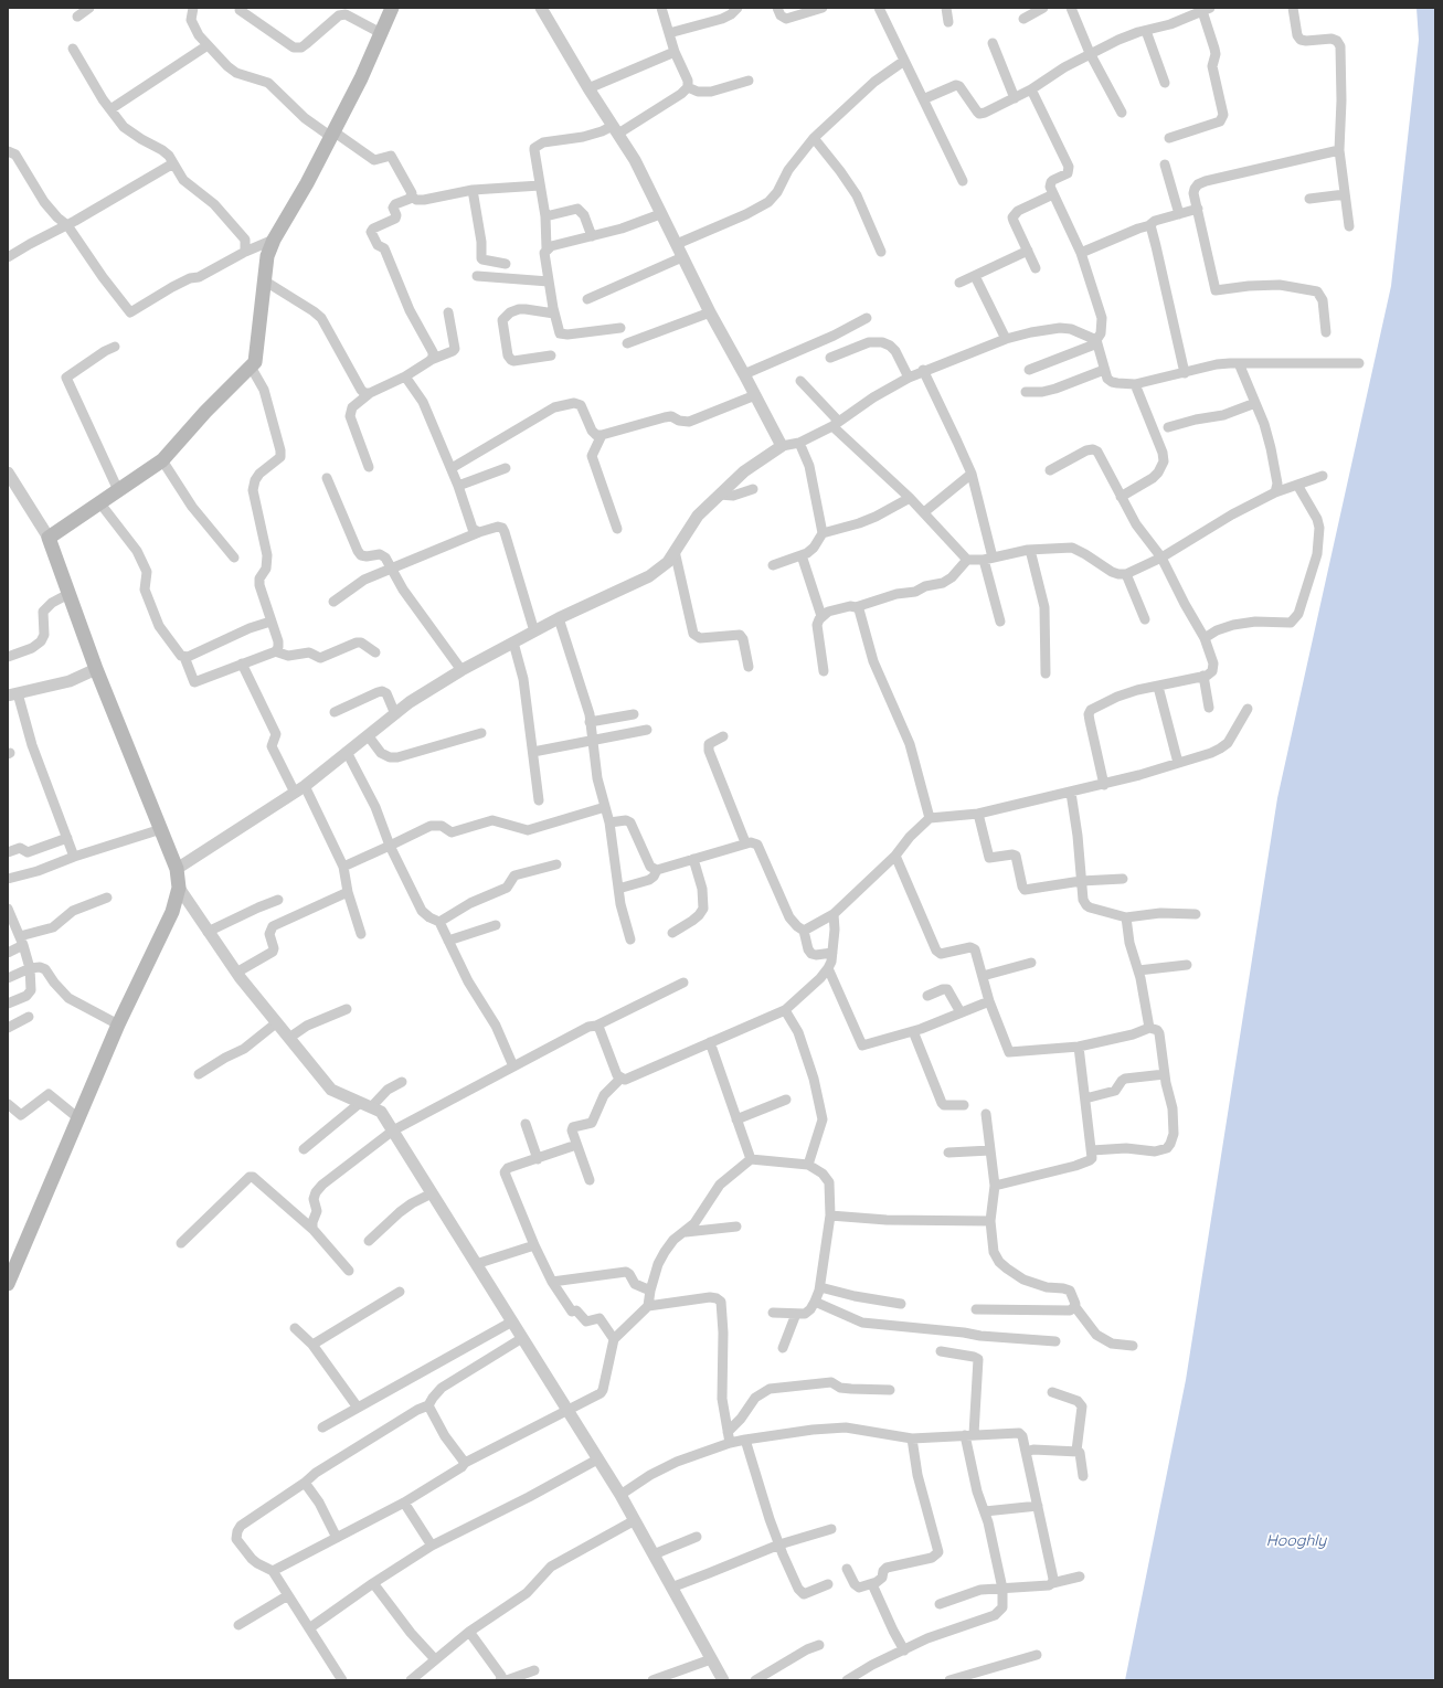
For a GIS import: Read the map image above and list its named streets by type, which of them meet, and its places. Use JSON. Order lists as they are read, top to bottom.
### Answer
{
  "water": ["Hooghly"]
}
